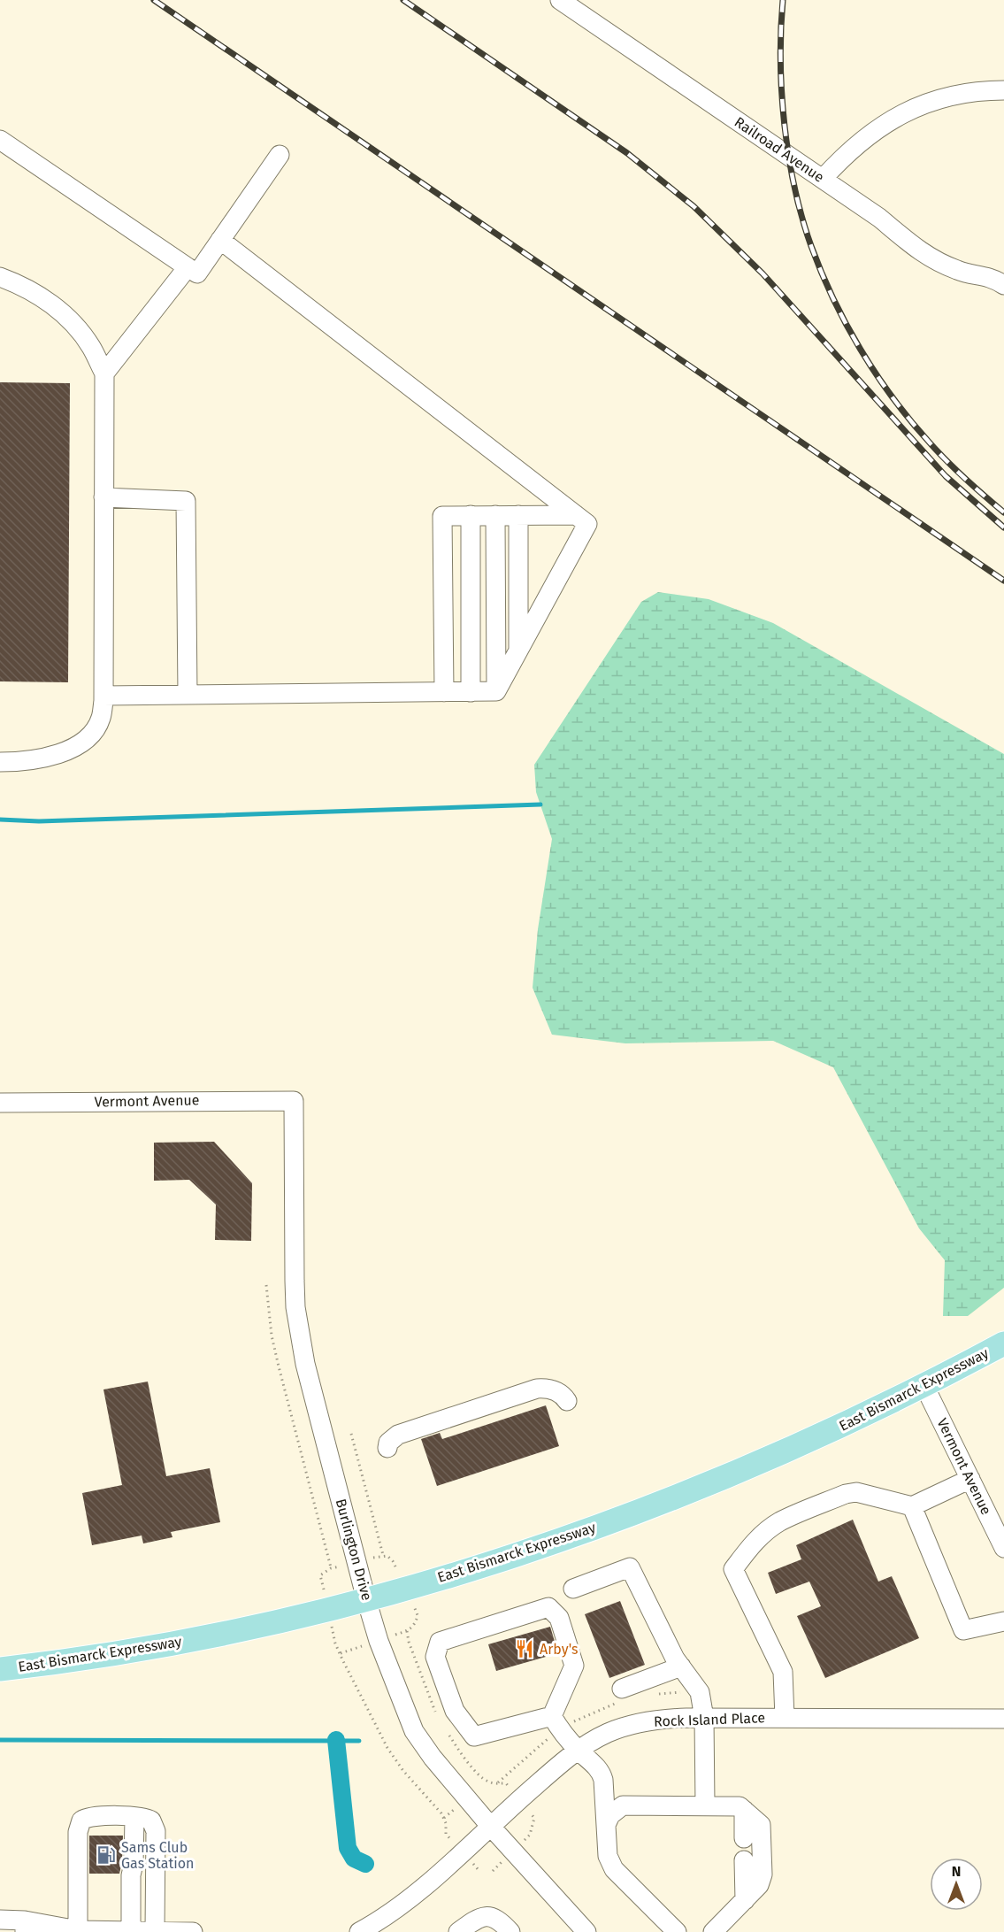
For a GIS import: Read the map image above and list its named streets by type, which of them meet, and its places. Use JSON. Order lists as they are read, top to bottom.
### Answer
{
  "streets": {
    "main road": ["East Bismarck Expressway"],
    "street": [
      "Railroad Avenue",
      "Vermont Avenue",
      "Burlington Drive",
      "Rock Island Place"
    ]
  },
  "crossings": [
    ["Vermont Avenue", "East Bismarck Expressway"],
    ["Vermont Avenue", "Burlington Drive"],
    ["East Bismarck Expressway", "Burlington Drive"],
    ["Burlington Drive", "Rock Island Place"]
  ],
  "places": {
    "restaurant": ["Arby's"],
    "fuel station": ["Sams Club Gas Station"]
  },
  "north": "top"
}
